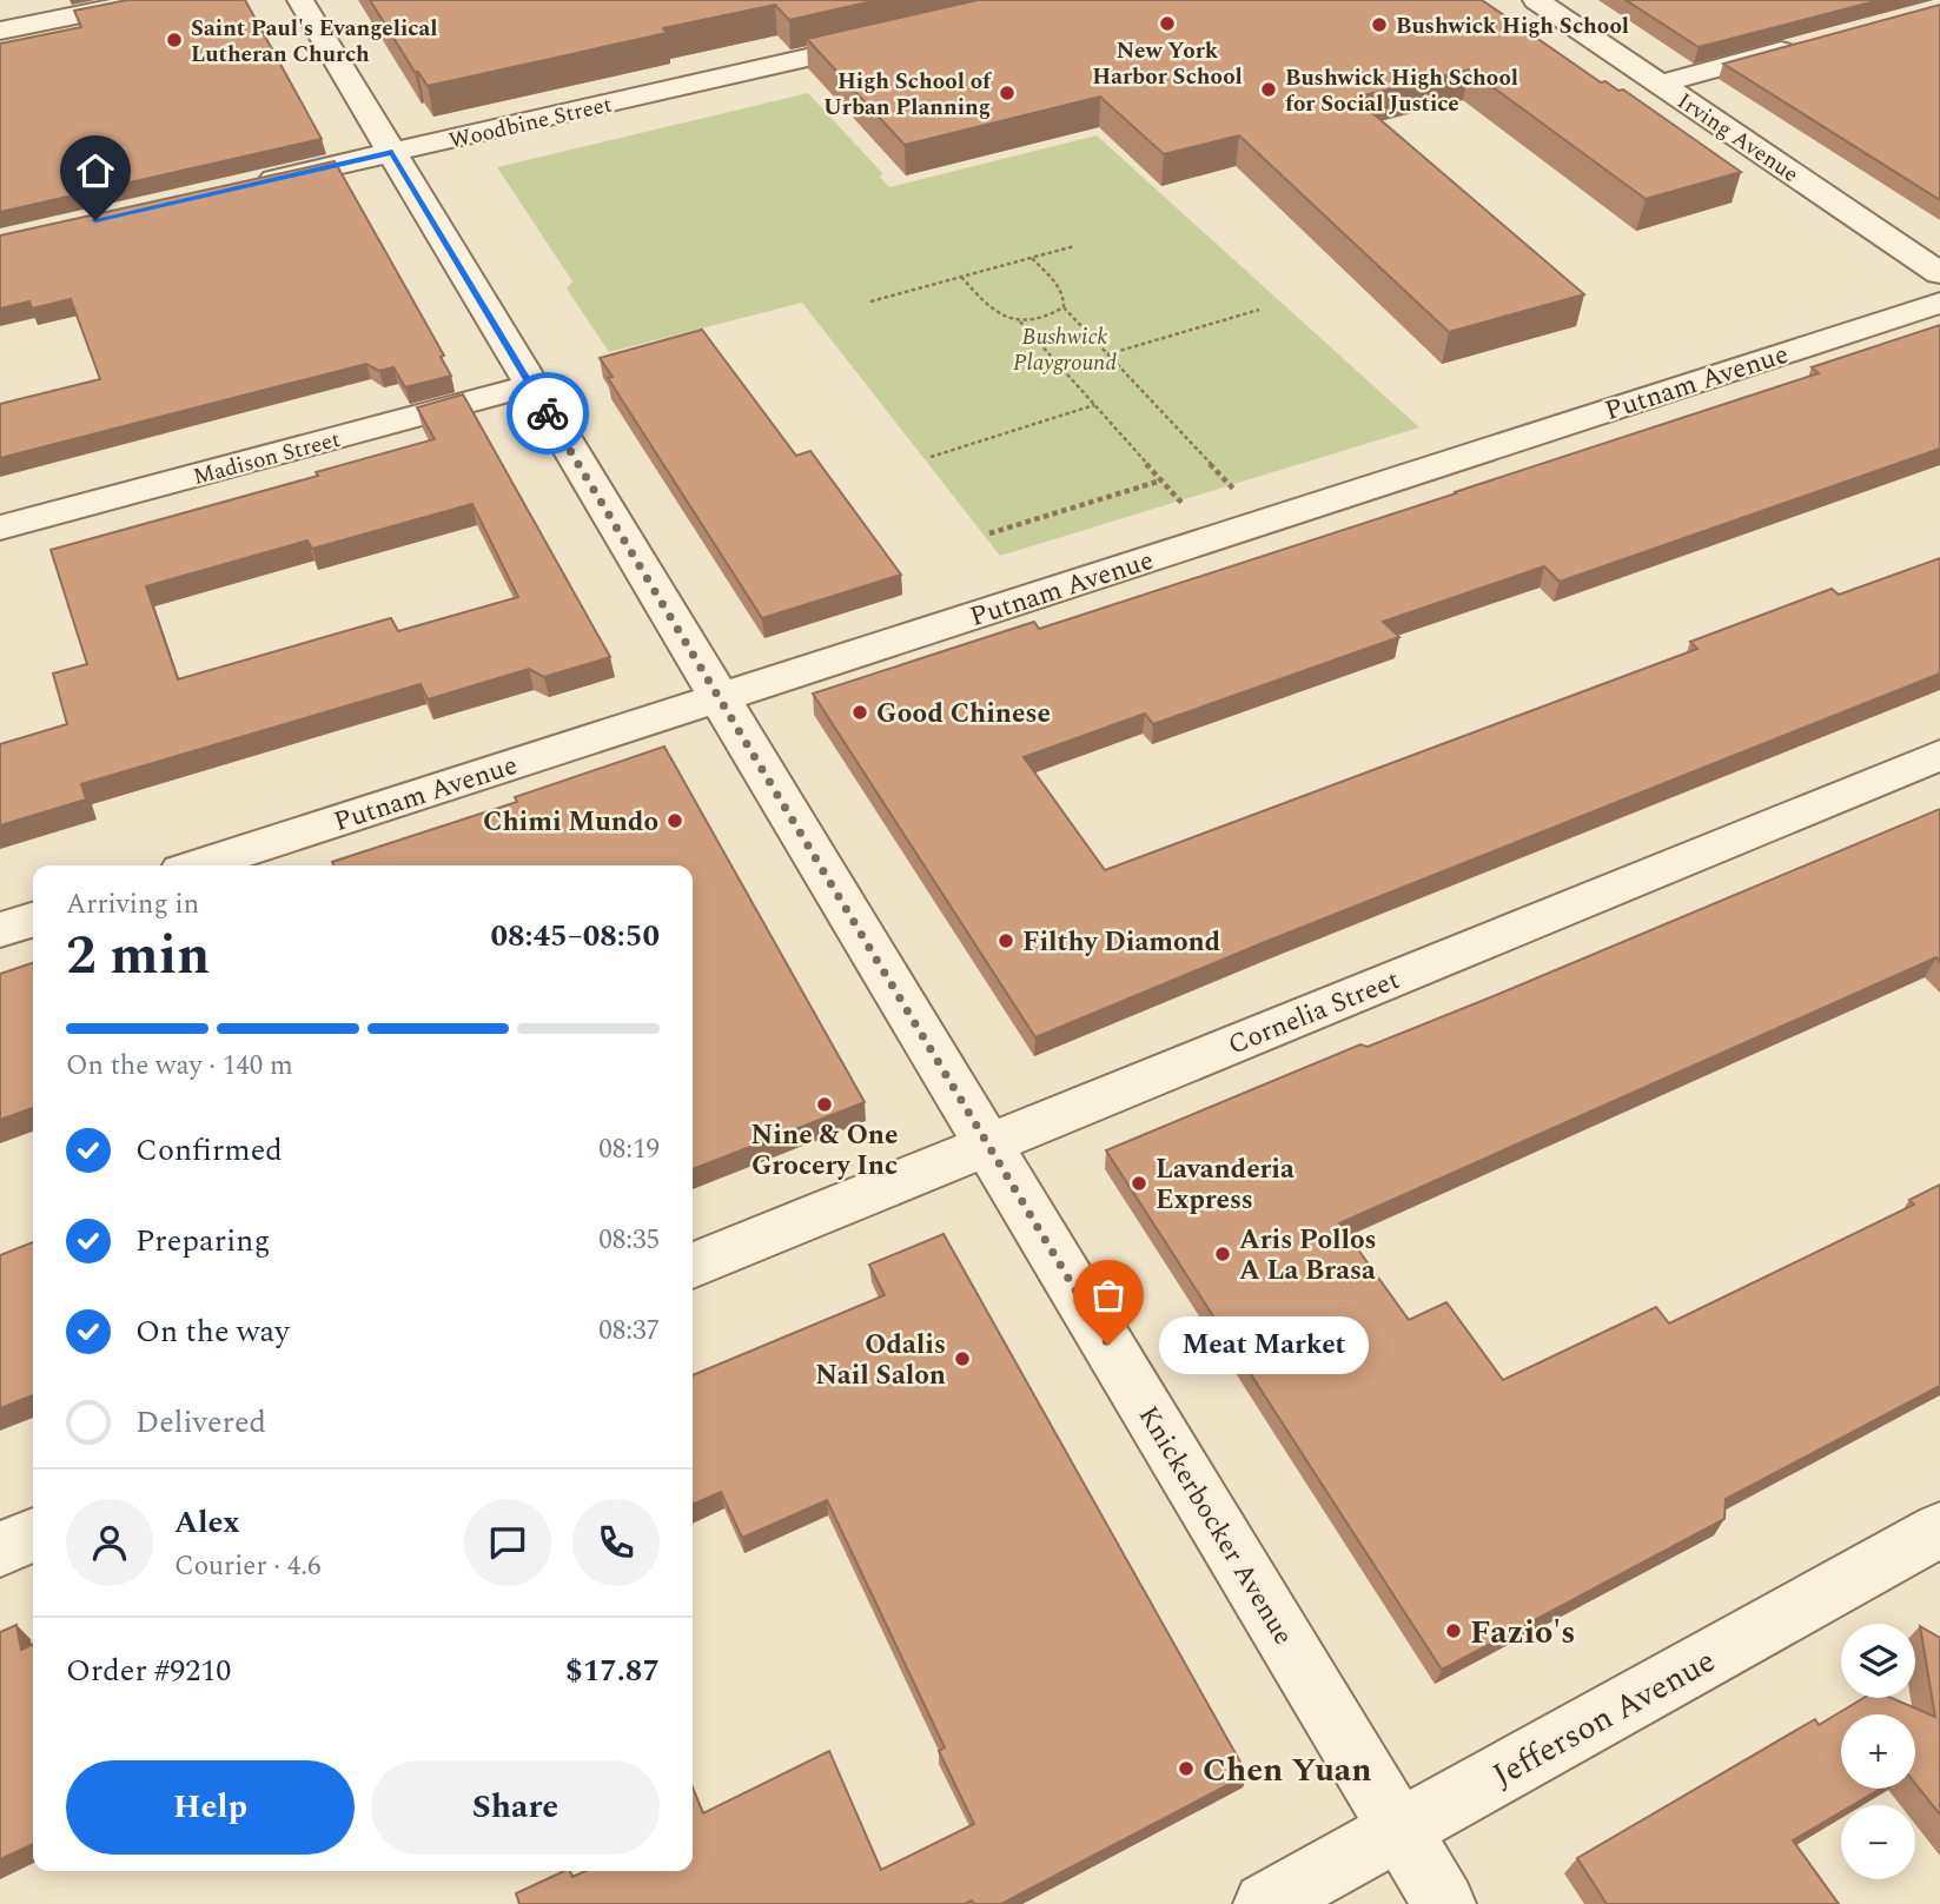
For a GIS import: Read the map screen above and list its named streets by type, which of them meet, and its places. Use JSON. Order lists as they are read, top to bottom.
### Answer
{
  "streets": {
    "street": [
      "Woodbine Street",
      "Irving Avenue",
      "Putnam Avenue",
      "Madison Street",
      "Cornelia Street",
      "Knickerbocker Avenue",
      "Jefferson Avenue"
    ]
  },
  "crossings": [
    ["Woodbine Street", "Knickerbocker Avenue"],
    ["Putnam Avenue", "Knickerbocker Avenue"],
    ["Madison Street", "Knickerbocker Avenue"],
    ["Cornelia Street", "Knickerbocker Avenue"],
    ["Knickerbocker Avenue", "Jefferson Avenue"]
  ],
  "parks": ["Bushwick Playground"],
  "places": [
    "New York Harbor School",
    "Bushwick High School",
    "Saint Paul's Evangelical Lutheran Church",
    "Bushwick High School for Social Justice",
    "High School of Urban Planning",
    "Good Chinese",
    "Chimi Mundo",
    "Filthy Diamond",
    "Nine & One Grocery Inc",
    "Lavanderia Express",
    "Aris Pollos A La Brasa",
    "Meat Market",
    "Odalis Nail Salon",
    "Fazio's",
    "Chen Yuan"
  ],
  "page": {
    "heading": ["2 min", "Arriving in", "08:45–08:50"],
    "panel": [
      "Alex",
      "Courier · 4.6",
      "Order #9210",
      "$17.87"
    ],
    "bar": "On the way · 140 m",
    "list": [
      ["Confirmed", "08:19"],
      ["Preparing", "08:35"],
      ["On the way", "08:37"],
      "Delivered"
    ],
    "bubble": "Meat Market",
    "map_buttons": ["+", "−"],
    "buttons": ["Help", "Share"]
  }
}
